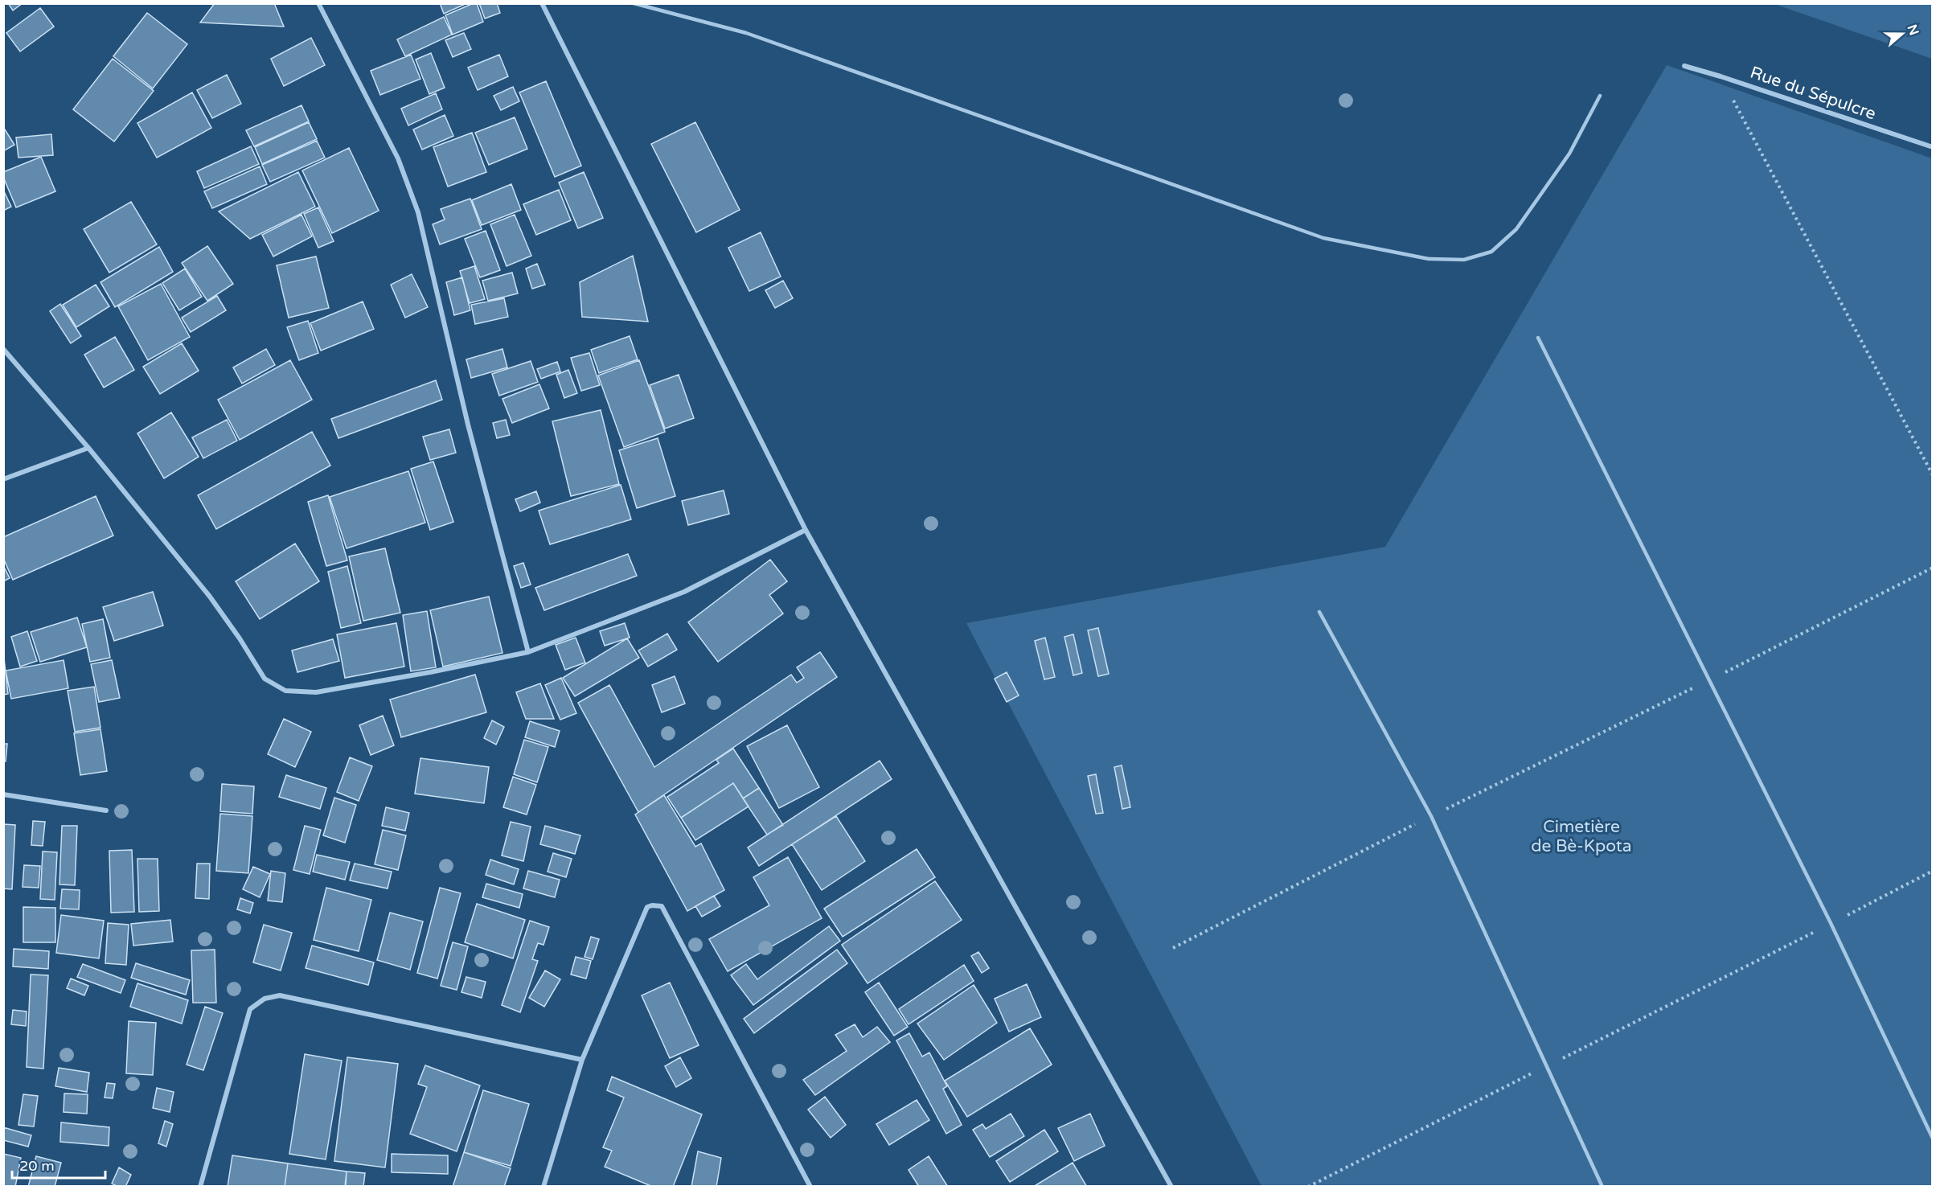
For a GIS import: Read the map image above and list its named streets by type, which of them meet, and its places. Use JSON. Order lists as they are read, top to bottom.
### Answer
{
  "streets": {
    "street": ["Rue du Sépulcre"]
  },
  "parks": ["Cimetière de Bè-Kpota"],
  "scale_bar": "20 m",
  "north": "right"
}
